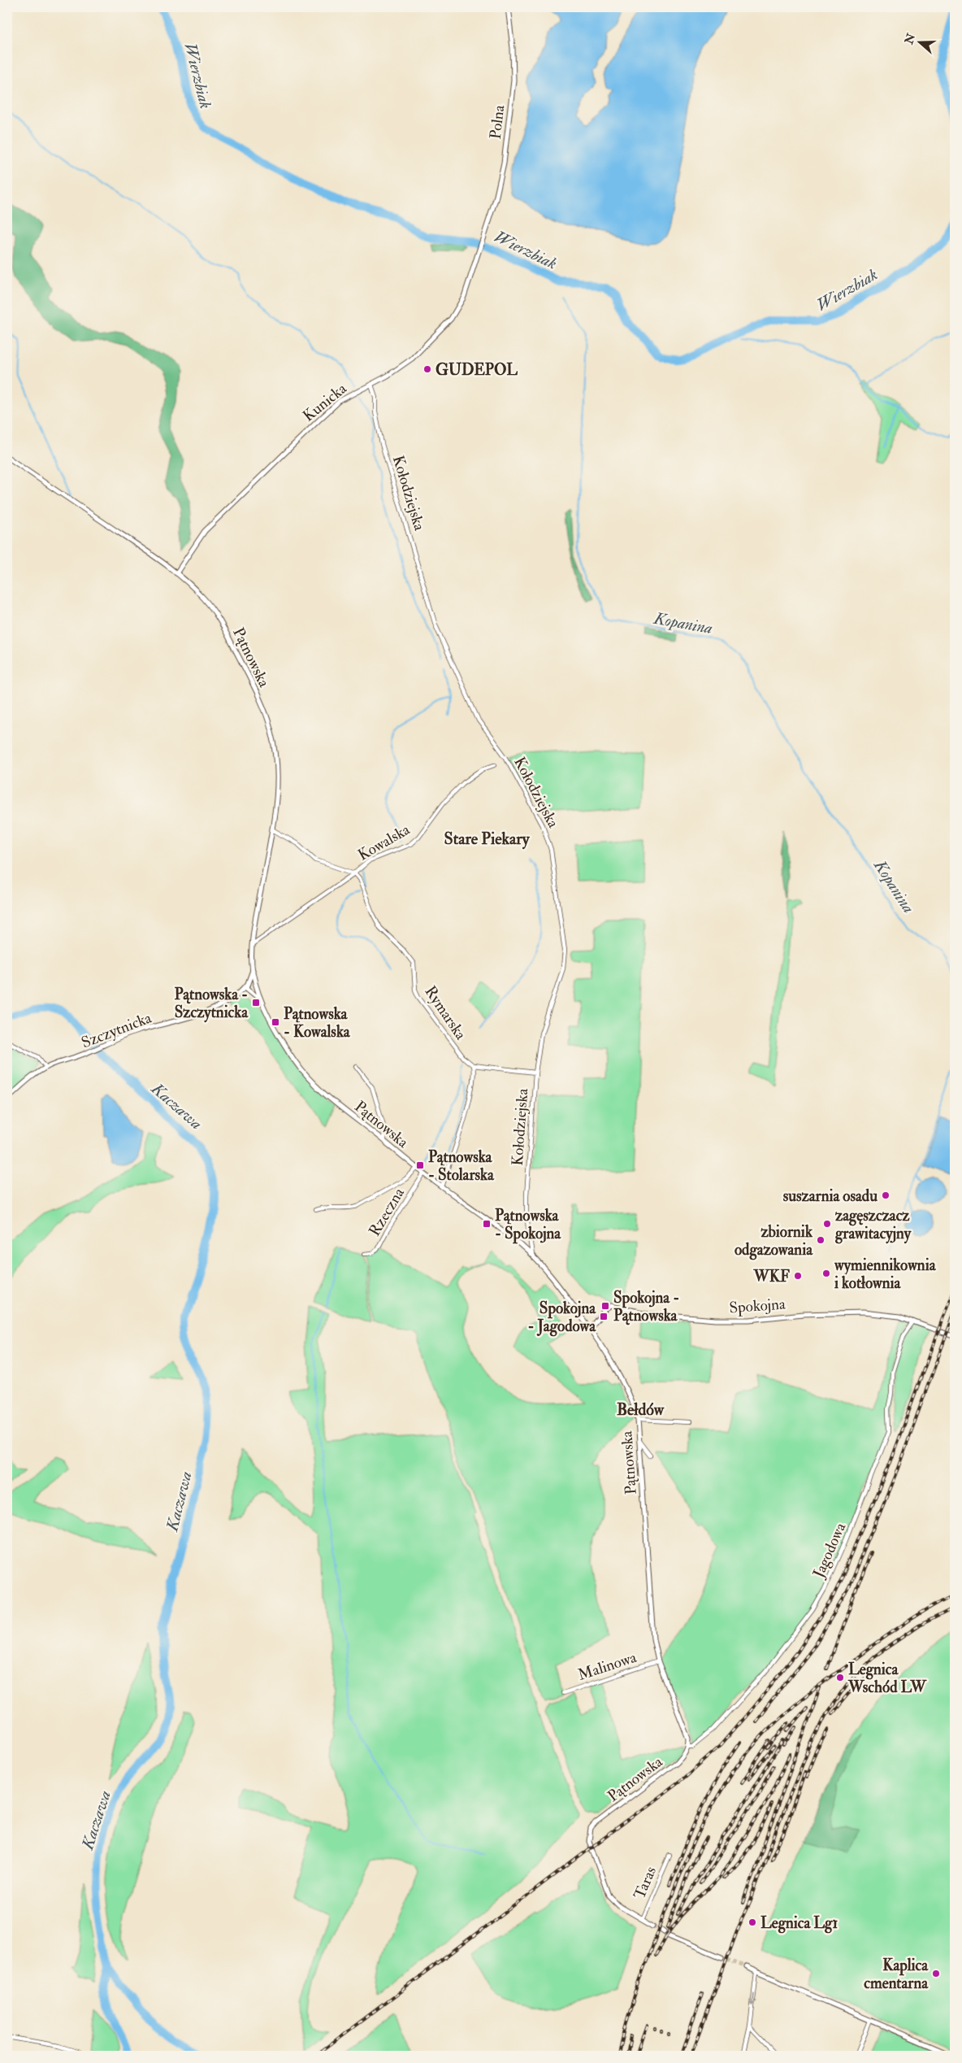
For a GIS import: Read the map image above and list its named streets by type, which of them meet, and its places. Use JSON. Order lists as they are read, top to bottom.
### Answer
{
  "streets": {
    "street": [
      "Polna",
      "Kunicka",
      "Kołodziejska",
      "Pątnowska",
      "Kowalska",
      "Rymarska",
      "Szczytnicka",
      "Rzeczna",
      "Spokojna",
      "Jagodowa",
      "Malinowa",
      "Taras"
    ]
  },
  "crossings": [
    ["Polna", "Kunicka"],
    ["Kunicka", "Kołodziejska"],
    ["Kunicka", "Pątnowska"],
    ["Kołodziejska", "Pątnowska"],
    ["Pątnowska", "Kowalska"],
    ["Pątnowska", "Szczytnicka"],
    ["Pątnowska", "Rzeczna"],
    ["Pątnowska", "Spokojna"],
    ["Pątnowska", "Jagodowa"],
    ["Pątnowska", "Malinowa"],
    ["Pątnowska", "Taras"],
    ["Kowalska", "Rymarska"],
    ["Spokojna", "Jagodowa"]
  ],
  "districts": ["Stare Piekary", "Bełdów"],
  "water": ["Wierzbiak", "Kopanina", "Kaczawa"],
  "places": {
    "other": [
      "GUDEPOL",
      "suszarnia osadu",
      "zagęszczacz grawitacyjny",
      "zbiornik odgazowania",
      "wymiennikownia i kotłownia",
      "WKF",
      "Legnica Wschód LW",
      "Legnica Lg1",
      "Kaplica cmentarna"
    ],
    "transit": [
      "Pątnowska - Szczytnicka",
      "Pątnowska - Kowalska",
      "Pątnowska - Stolarska",
      "Pątnowska - Spokojna",
      "Spokojna - Pątnowska",
      "Spokojna - Jagodowa"
    ]
  },
  "north": "left"
}
